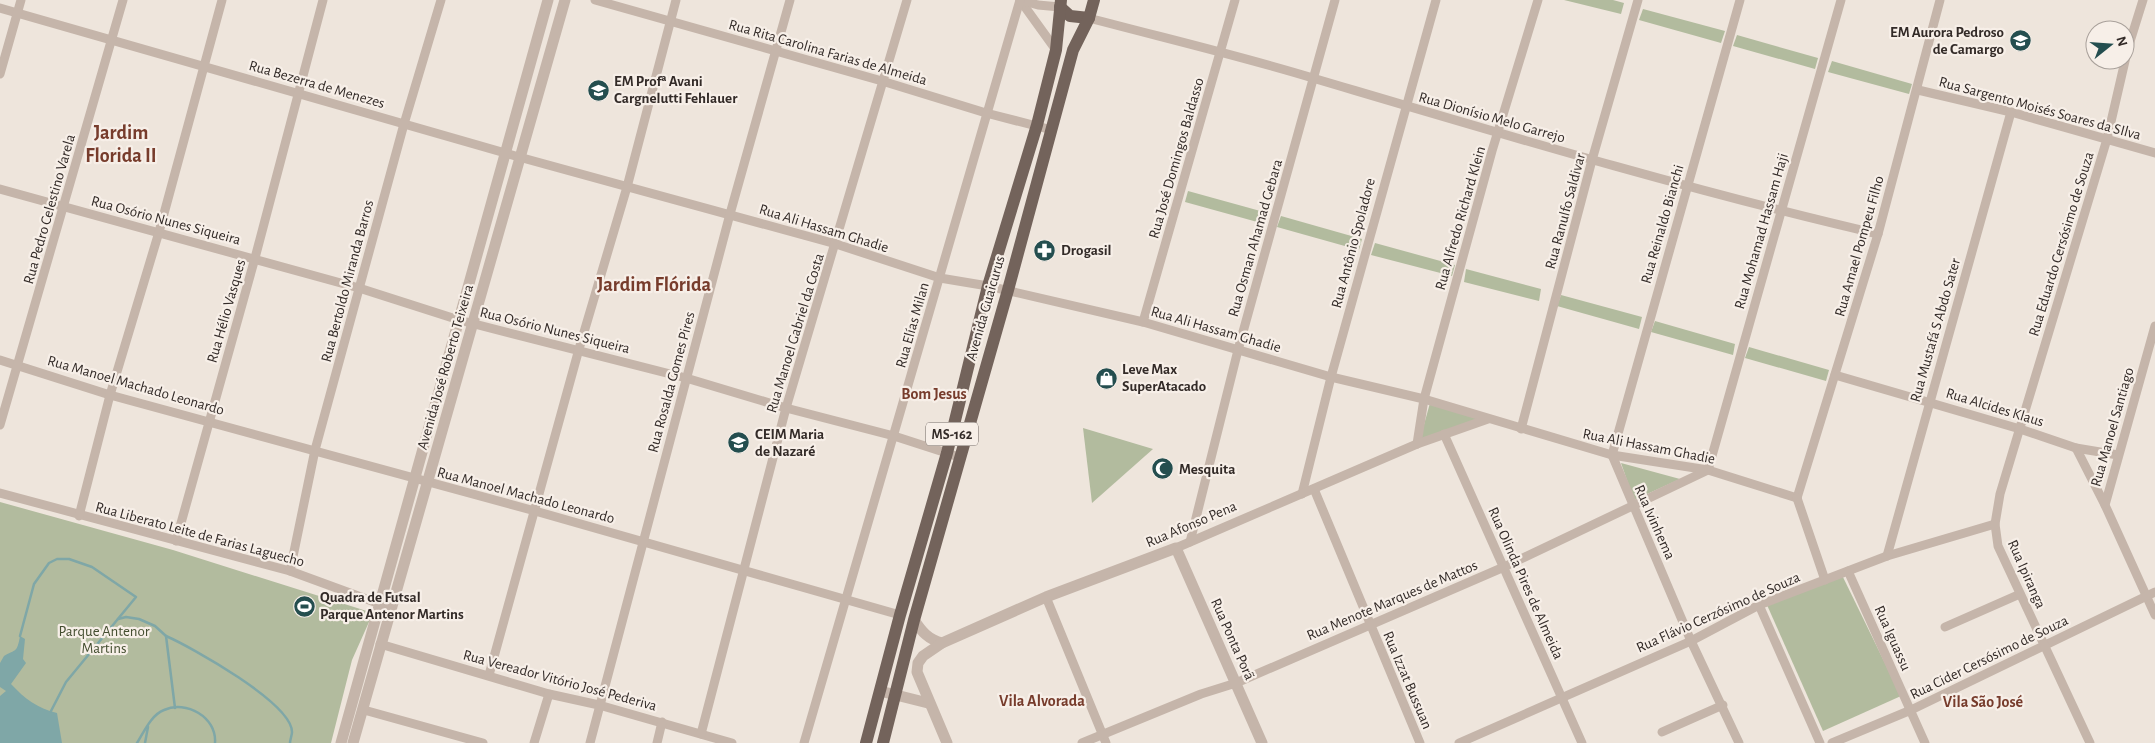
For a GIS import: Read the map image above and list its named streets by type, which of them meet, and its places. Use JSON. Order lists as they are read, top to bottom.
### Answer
{
  "streets": {
    "main road": ["Avenida Guaicurus", "MS-162"],
    "street": [
      "Rua Rita Carolina Farias de Almeida",
      "Rua Bezerra de Menezes",
      "Rua Sargento Moisés Soares da SIlva",
      "Rua Dionísio Melo Garrejo",
      "Rua José Domingos Baldasso",
      "Rua Pedro Celestino Varela",
      "Rua Ranulfo Saldivar",
      "Rua Alfredo Richard Klein",
      "Rua Osório Nunes Siqueira",
      "Rua Reinaldo Bianchi",
      "Rua Ali Hassam Ghadie",
      "Rua Mohamad Hassam Haji",
      "Rua Osman Ahamad Gebara",
      "Rua Antônio Spoladore",
      "Rua Eduardo Cersósimo de Souza",
      "Rua Amael Pompeu Filho",
      "Rua Bertoldo Miranda Barros",
      "Rua Hélio Vasques",
      "Rua Elías Milan",
      "Rua Mustafá S Abdo Sater",
      "Rua Manoel Gabriel da Costa",
      "Avenida José Roberto Teixeira",
      "Rua Rosalda Gomes Pires",
      "Rua Manoel Machado Leonardo",
      "Rua Alcides Klaus",
      "Rua Manoel Santiago",
      "Rua Ivinhema",
      "Rua Afonso Pena",
      "Rua Liberato Leite de Farias Laguecho",
      "Rua Ipiranga",
      "Rua Olinda Pires de Almeida",
      "Rua Menote Marques de Mattos",
      "Rua Flávio Cerzósimo de Souza",
      "Rua Iguassu",
      "Rua Ponta Porã",
      "Rua Cider Cersósimo de Souza",
      "Rua Vereador Vitório José Pederiva",
      "Rua Izzat Bussuan"
    ]
  },
  "crossings": [
    ["Rua Rita Carolina Farias de Almeida", "Avenida Guaicurus"],
    ["Rua Rita Carolina Farias de Almeida", "Rua Elías Milan"],
    ["Rua Rita Carolina Farias de Almeida", "Rua Manoel Gabriel da Costa"],
    ["Rua Rita Carolina Farias de Almeida", "Rua Rosalda Gomes Pires"],
    ["Rua Bezerra de Menezes", "Rua Pedro Celestino Varela"],
    ["Rua Bezerra de Menezes", "Rua Ali Hassam Ghadie"],
    ["Rua Bezerra de Menezes", "Rua Bertoldo Miranda Barros"],
    ["Rua Bezerra de Menezes", "Rua Hélio Vasques"],
    ["Rua Bezerra de Menezes", "Avenida José Roberto Teixeira"],
    ["Rua Sargento Moisés Soares da SIlva", "Rua Eduardo Cersósimo de Souza"],
    ["Rua Sargento Moisés Soares da SIlva", "Rua Amael Pompeu Filho"],
    ["Rua Sargento Moisés Soares da SIlva", "Rua Mustafá S Abdo Sater"],
    ["Rua Dionísio Melo Garrejo", "Rua José Domingos Baldasso"],
    ["Rua Dionísio Melo Garrejo", "Rua Ranulfo Saldivar"],
    ["Rua Dionísio Melo Garrejo", "Rua Alfredo Richard Klein"],
    ["Rua Dionísio Melo Garrejo", "Rua Reinaldo Bianchi"],
    ["Rua Dionísio Melo Garrejo", "Rua Mohamad Hassam Haji"],
    ["Rua Dionísio Melo Garrejo", "Rua Osman Ahamad Gebara"],
    ["Rua Dionísio Melo Garrejo", "Rua Antônio Spoladore"],
    ["Rua Dionísio Melo Garrejo", "Rua Amael Pompeu Filho"],
    ["Rua Dionísio Melo Garrejo", "Avenida Guaicurus"],
    ["Rua José Domingos Baldasso", "Rua Ali Hassam Ghadie"],
    ["Rua Pedro Celestino Varela", "Rua Osório Nunes Siqueira"],
    ["Rua Pedro Celestino Varela", "Rua Manoel Machado Leonardo"],
    ["Rua Ranulfo Saldivar", "Rua Ali Hassam Ghadie"],
    ["Rua Alfredo Richard Klein", "Rua Ali Hassam Ghadie"],
    ["Rua Alfredo Richard Klein", "Rua Afonso Pena"],
    ["Rua Osório Nunes Siqueira", "Rua Bertoldo Miranda Barros"],
    ["Rua Osório Nunes Siqueira", "Avenida Guaicurus"],
    ["Rua Osório Nunes Siqueira", "Rua Hélio Vasques"],
    ["Rua Osório Nunes Siqueira", "Rua Elías Milan"],
    ["Rua Osório Nunes Siqueira", "Rua Manoel Gabriel da Costa"],
    ["Rua Osório Nunes Siqueira", "Avenida José Roberto Teixeira"],
    ["Rua Osório Nunes Siqueira", "Rua Rosalda Gomes Pires"],
    ["Rua Reinaldo Bianchi", "Rua Ali Hassam Ghadie"],
    ["Rua Reinaldo Bianchi", "Rua Ivinhema"],
    ["Rua Ali Hassam Ghadie", "Rua Mohamad Hassam Haji"],
    ["Rua Ali Hassam Ghadie", "Rua Osman Ahamad Gebara"],
    ["Rua Ali Hassam Ghadie", "Rua Antônio Spoladore"],
    ["Rua Ali Hassam Ghadie", "Rua Amael Pompeu Filho"],
    ["Rua Ali Hassam Ghadie", "Avenida Guaicurus"],
    ["Rua Ali Hassam Ghadie", "Rua Elías Milan"],
    ["Rua Ali Hassam Ghadie", "Rua Manoel Gabriel da Costa"],
    ["Rua Ali Hassam Ghadie", "Rua Rosalda Gomes Pires"],
    ["Rua Ali Hassam Ghadie", "Rua Ivinhema"],
    ["Rua Ali Hassam Ghadie", "Rua Afonso Pena"],
    ["Rua Ali Hassam Ghadie", "Rua Menote Marques de Mattos"],
    ["Rua Mohamad Hassam Haji", "Rua Menote Marques de Mattos"],
    ["Rua Osman Ahamad Gebara", "Rua Afonso Pena"],
    ["Rua Antônio Spoladore", "Rua Afonso Pena"],
    ["Rua Eduardo Cersósimo de Souza", "Rua Alcides Klaus"],
    ["Rua Eduardo Cersósimo de Souza", "Rua Ipiranga"],
    ["Rua Amael Pompeu Filho", "Rua Alcides Klaus"],
    ["Rua Bertoldo Miranda Barros", "Rua Manoel Machado Leonardo"],
    ["Rua Bertoldo Miranda Barros", "Rua Liberato Leite de Farias Laguecho"],
    ["Avenida Guaicurus", "Rua Manoel Machado Leonardo"],
    ["Rua Hélio Vasques", "Rua Manoel Machado Leonardo"],
    ["Rua Hélio Vasques", "Rua Liberato Leite de Farias Laguecho"],
    ["Rua Elías Milan", "Rua Manoel Machado Leonardo"],
    ["Rua Mustafá S Abdo Sater", "Rua Alcides Klaus"],
    ["Rua Mustafá S Abdo Sater", "Rua Flávio Cerzósimo de Souza"],
    ["Rua Manoel Gabriel da Costa", "Rua Manoel Machado Leonardo"],
    ["Rua Manoel Gabriel da Costa", "Rua Vereador Vitório José Pederiva"],
    ["Avenida José Roberto Teixeira", "Rua Manoel Machado Leonardo"],
    ["Avenida José Roberto Teixeira", "Rua Liberato Leite de Farias Laguecho"],
    ["Avenida José Roberto Teixeira", "Rua Vereador Vitório José Pederiva"],
    ["Rua Rosalda Gomes Pires", "Rua Manoel Machado Leonardo"],
    ["Rua Rosalda Gomes Pires", "Rua Vereador Vitório José Pederiva"],
    ["Rua Alcides Klaus", "Rua Manoel Santiago"],
    ["Rua Manoel Santiago", "Rua Cider Cersósimo de Souza"],
    ["Rua Ivinhema", "Rua Menote Marques de Mattos"],
    ["Rua Ivinhema", "Rua Flávio Cerzósimo de Souza"],
    ["Rua Afonso Pena", "Rua Olinda Pires de Almeida"],
    ["Rua Afonso Pena", "Rua Ponta Porã"],
    ["Rua Afonso Pena", "Rua Izzat Bussuan"],
    ["Rua Ipiranga", "Rua Flávio Cerzósimo de Souza"],
    ["Rua Ipiranga", "Rua Cider Cersósimo de Souza"],
    ["Rua Olinda Pires de Almeida", "Rua Menote Marques de Mattos"],
    ["Rua Olinda Pires de Almeida", "Rua Flávio Cerzósimo de Souza"],
    ["Rua Menote Marques de Mattos", "Rua Ponta Porã"],
    ["Rua Menote Marques de Mattos", "Rua Izzat Bussuan"],
    ["Rua Flávio Cerzósimo de Souza", "Rua Iguassu"],
    ["Rua Iguassu", "Rua Cider Cersósimo de Souza"]
  ],
  "districts": [
    "Jardim Florida II",
    "Jardim Flórida",
    "Bom Jesus",
    "Vila Alvorada",
    "Vila São José"
  ],
  "parks": ["Parque Antenor Martins"],
  "places": {
    "school or university": ["EM Aurora Pedroso de Camargo", "EM Profª Avani Cargnelutti Fehlauer", "CEIM Maria de Nazaré"],
    "pharmacy": ["Drogasil"],
    "shop": ["Leve Max SuperAtacado"],
    "mosque": ["Mesquita"],
    "sports": ["Quadra de Futsal Parque Antenor Martins"]
  },
  "north": "right"
}
